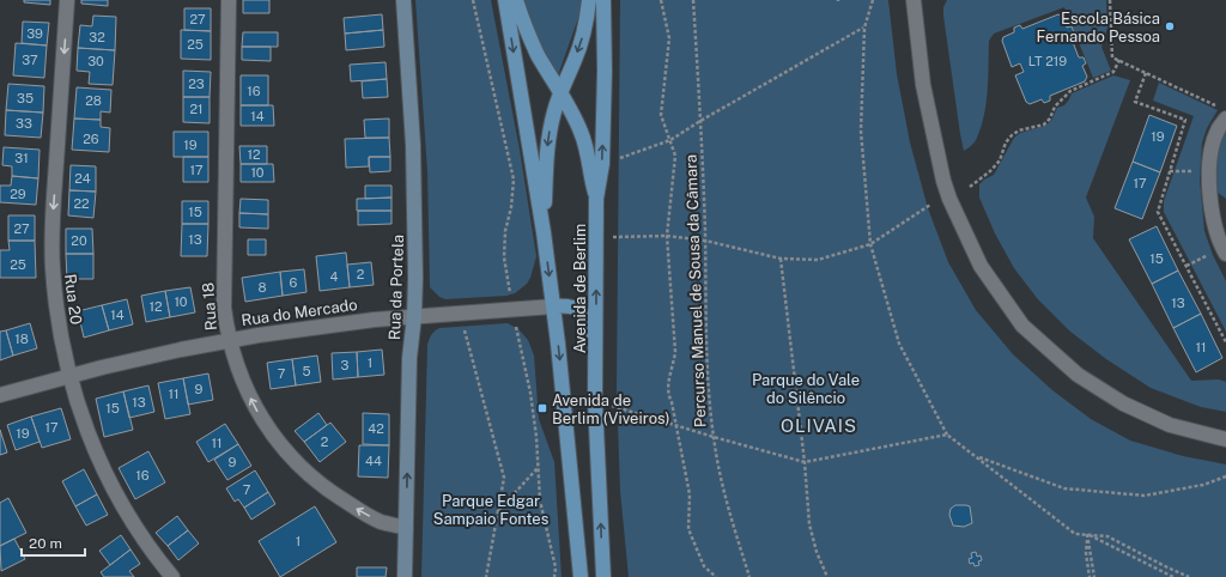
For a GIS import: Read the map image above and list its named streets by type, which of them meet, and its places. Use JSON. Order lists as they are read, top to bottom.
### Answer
{
  "streets": {
    "main road": ["Avenida de Berlim"],
    "street": [
      "Rua da Portela",
      "Rua 20",
      "Rua 18",
      "Rua do Mercado"
    ],
    "path": ["Percurso Manuel de Sousa da Câmara"]
  },
  "crossings": [
    ["Rua da Portela", "Rua 18"],
    ["Rua da Portela", "Rua do Mercado"],
    ["Avenida de Berlim", "Rua do Mercado"],
    ["Rua 20", "Rua do Mercado"],
    ["Rua 18", "Rua do Mercado"]
  ],
  "one_way": ["Rua da Portela", "Rua 20", "Rua 18"],
  "districts": ["OLIVAIS"],
  "parks": ["Parque do Vale do Silêncio", "Parque Edgar Sampaio Fontes"],
  "places": {
    "other": ["Escola Básica Fernando Pessoa"],
    "transit": ["Avenida de Berlim (Viveiros)"]
  },
  "house_numbers": [
    "27",
    "39",
    "32",
    "25",
    "37",
    "30",
    "LT 219",
    "23",
    "16",
    "35",
    "28",
    "21",
    "14",
    "33",
    "19",
    "26",
    "19",
    "12",
    "31",
    "17",
    "10",
    "24",
    "17",
    "29",
    "22",
    "15",
    "27",
    "13",
    "20",
    "15",
    "25",
    "2",
    "4",
    "6",
    "8",
    "10",
    "13",
    "12",
    "14",
    "18",
    "11",
    "1",
    "3",
    "5",
    "7",
    "9",
    "11",
    "13",
    "15",
    "17",
    "42",
    "19",
    "2",
    "11",
    "44",
    "9",
    "16",
    "7",
    "1"
  ],
  "scale_bar": "20 m"
}
